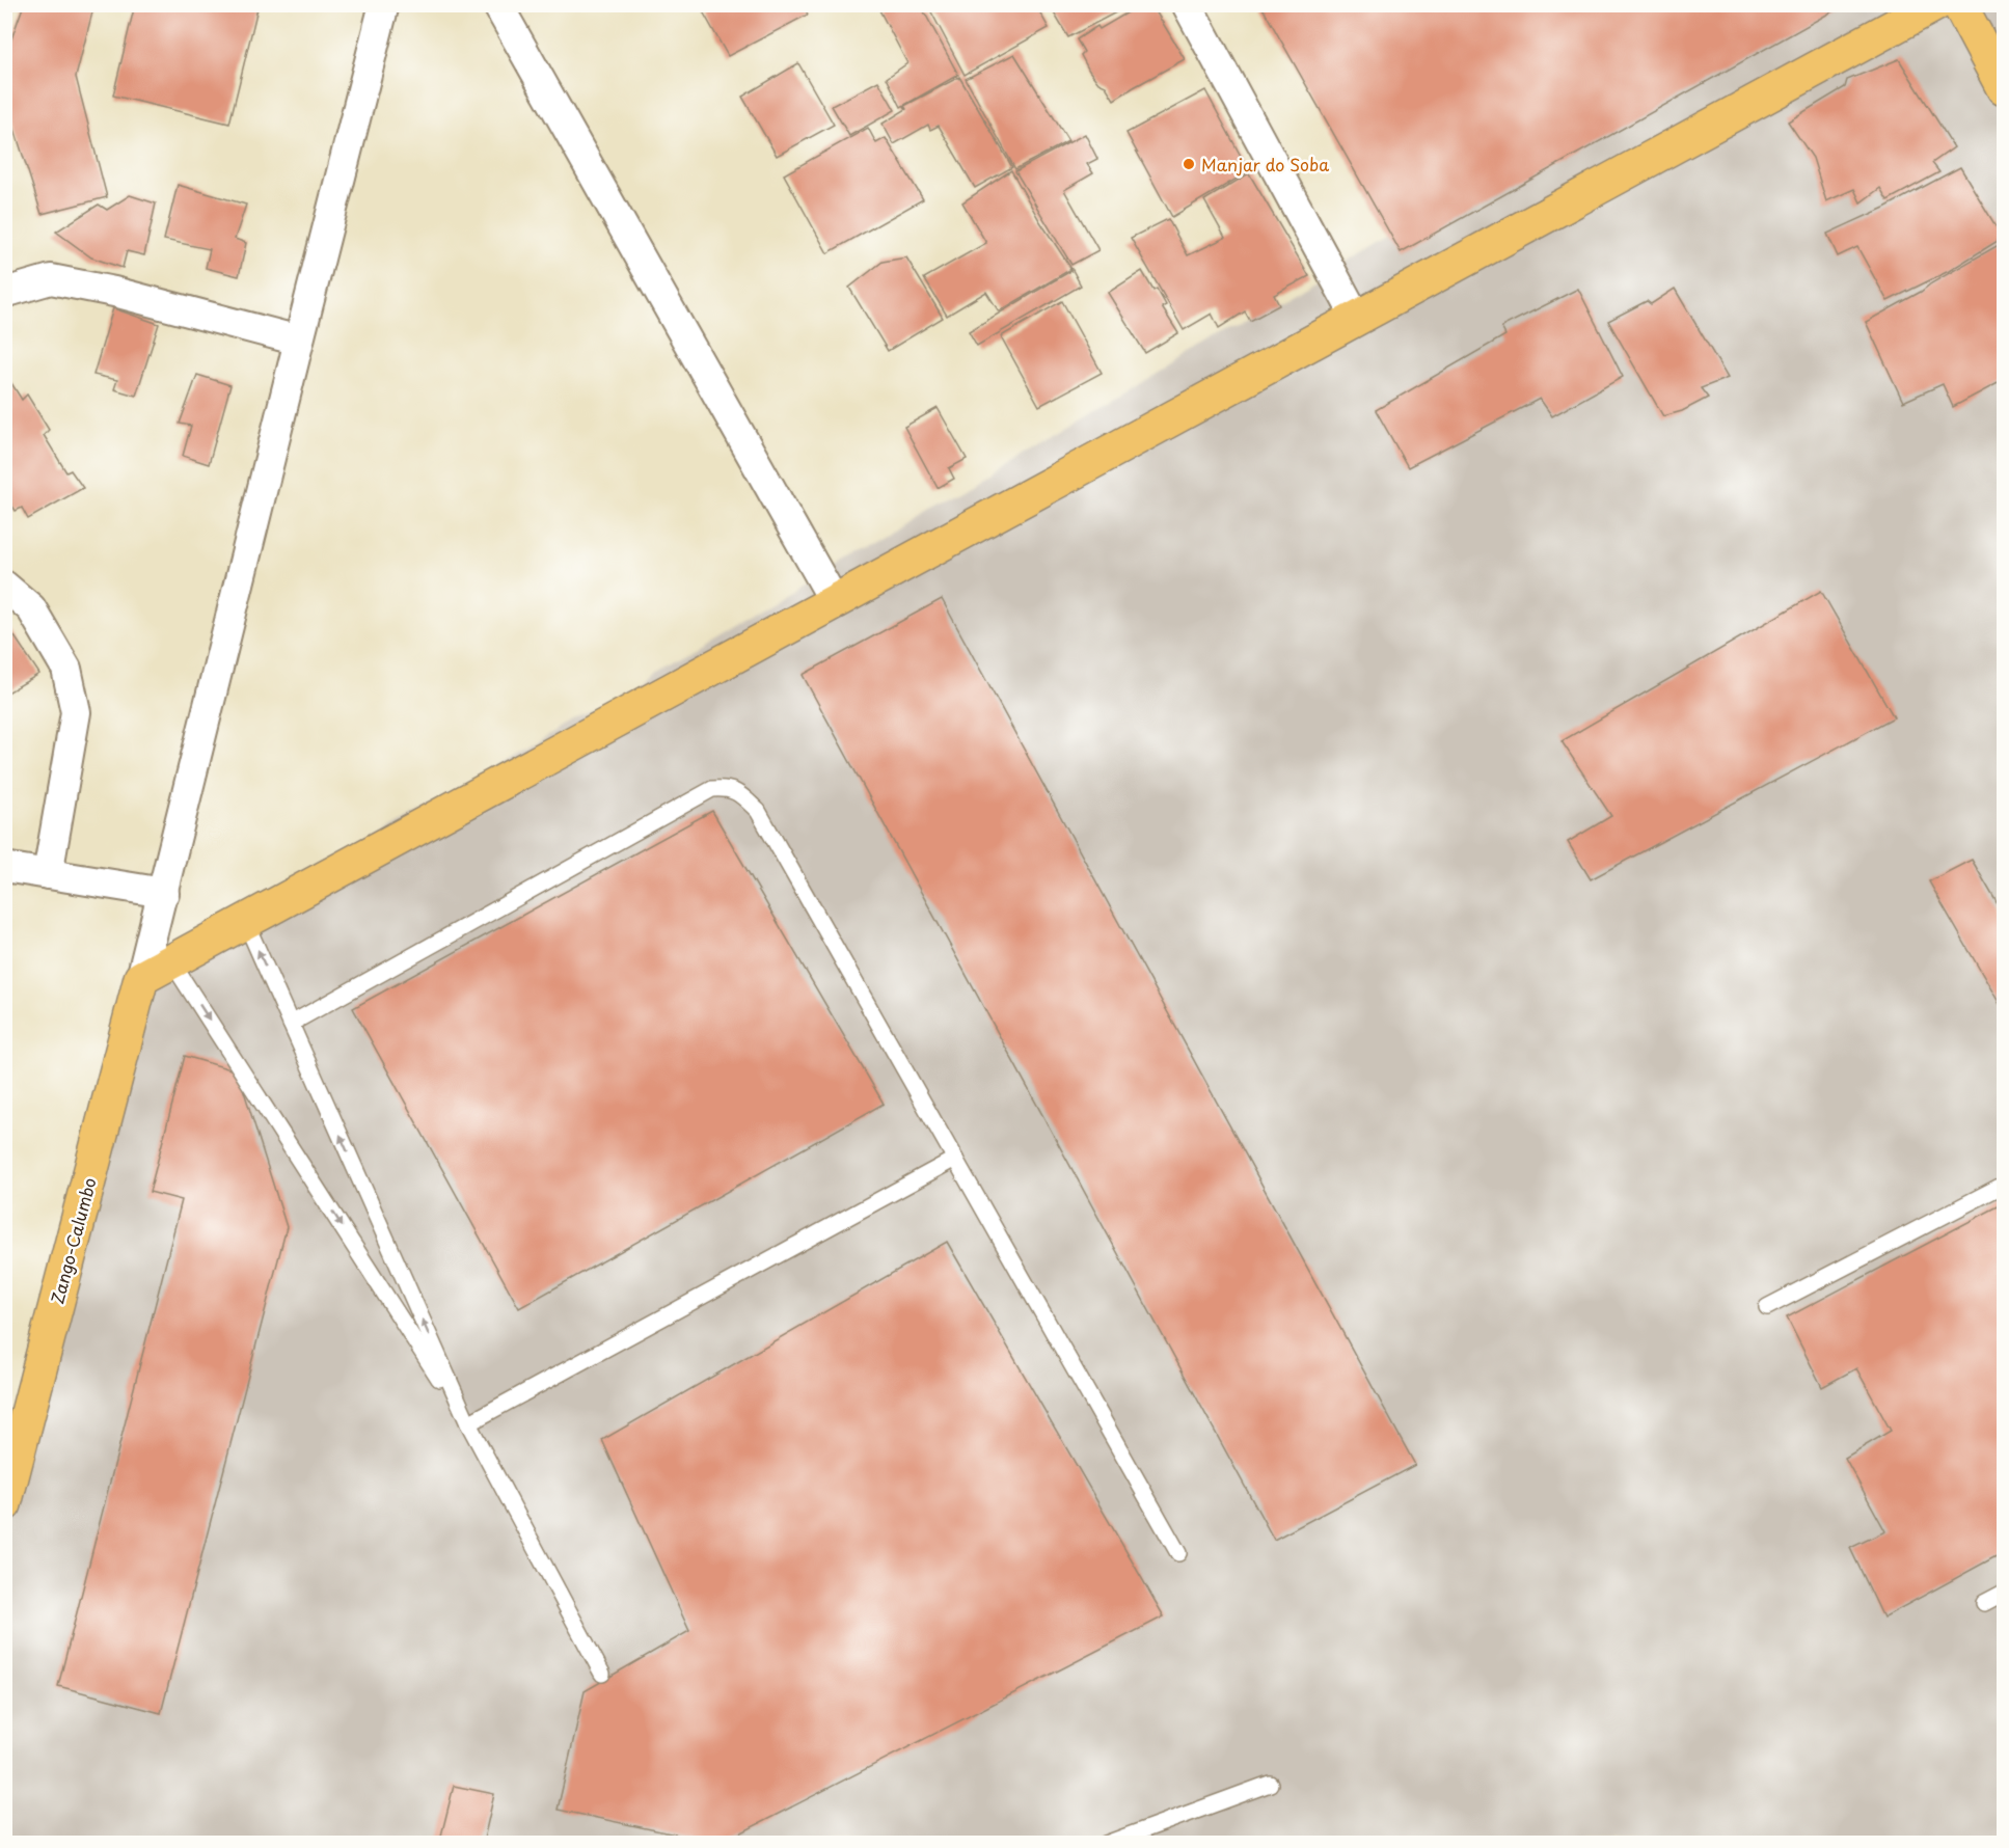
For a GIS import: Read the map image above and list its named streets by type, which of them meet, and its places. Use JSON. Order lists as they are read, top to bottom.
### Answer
{
  "streets": {
    "main road": ["Zango-Calumbo"]
  },
  "places": ["Manjar do Soba"]
}
